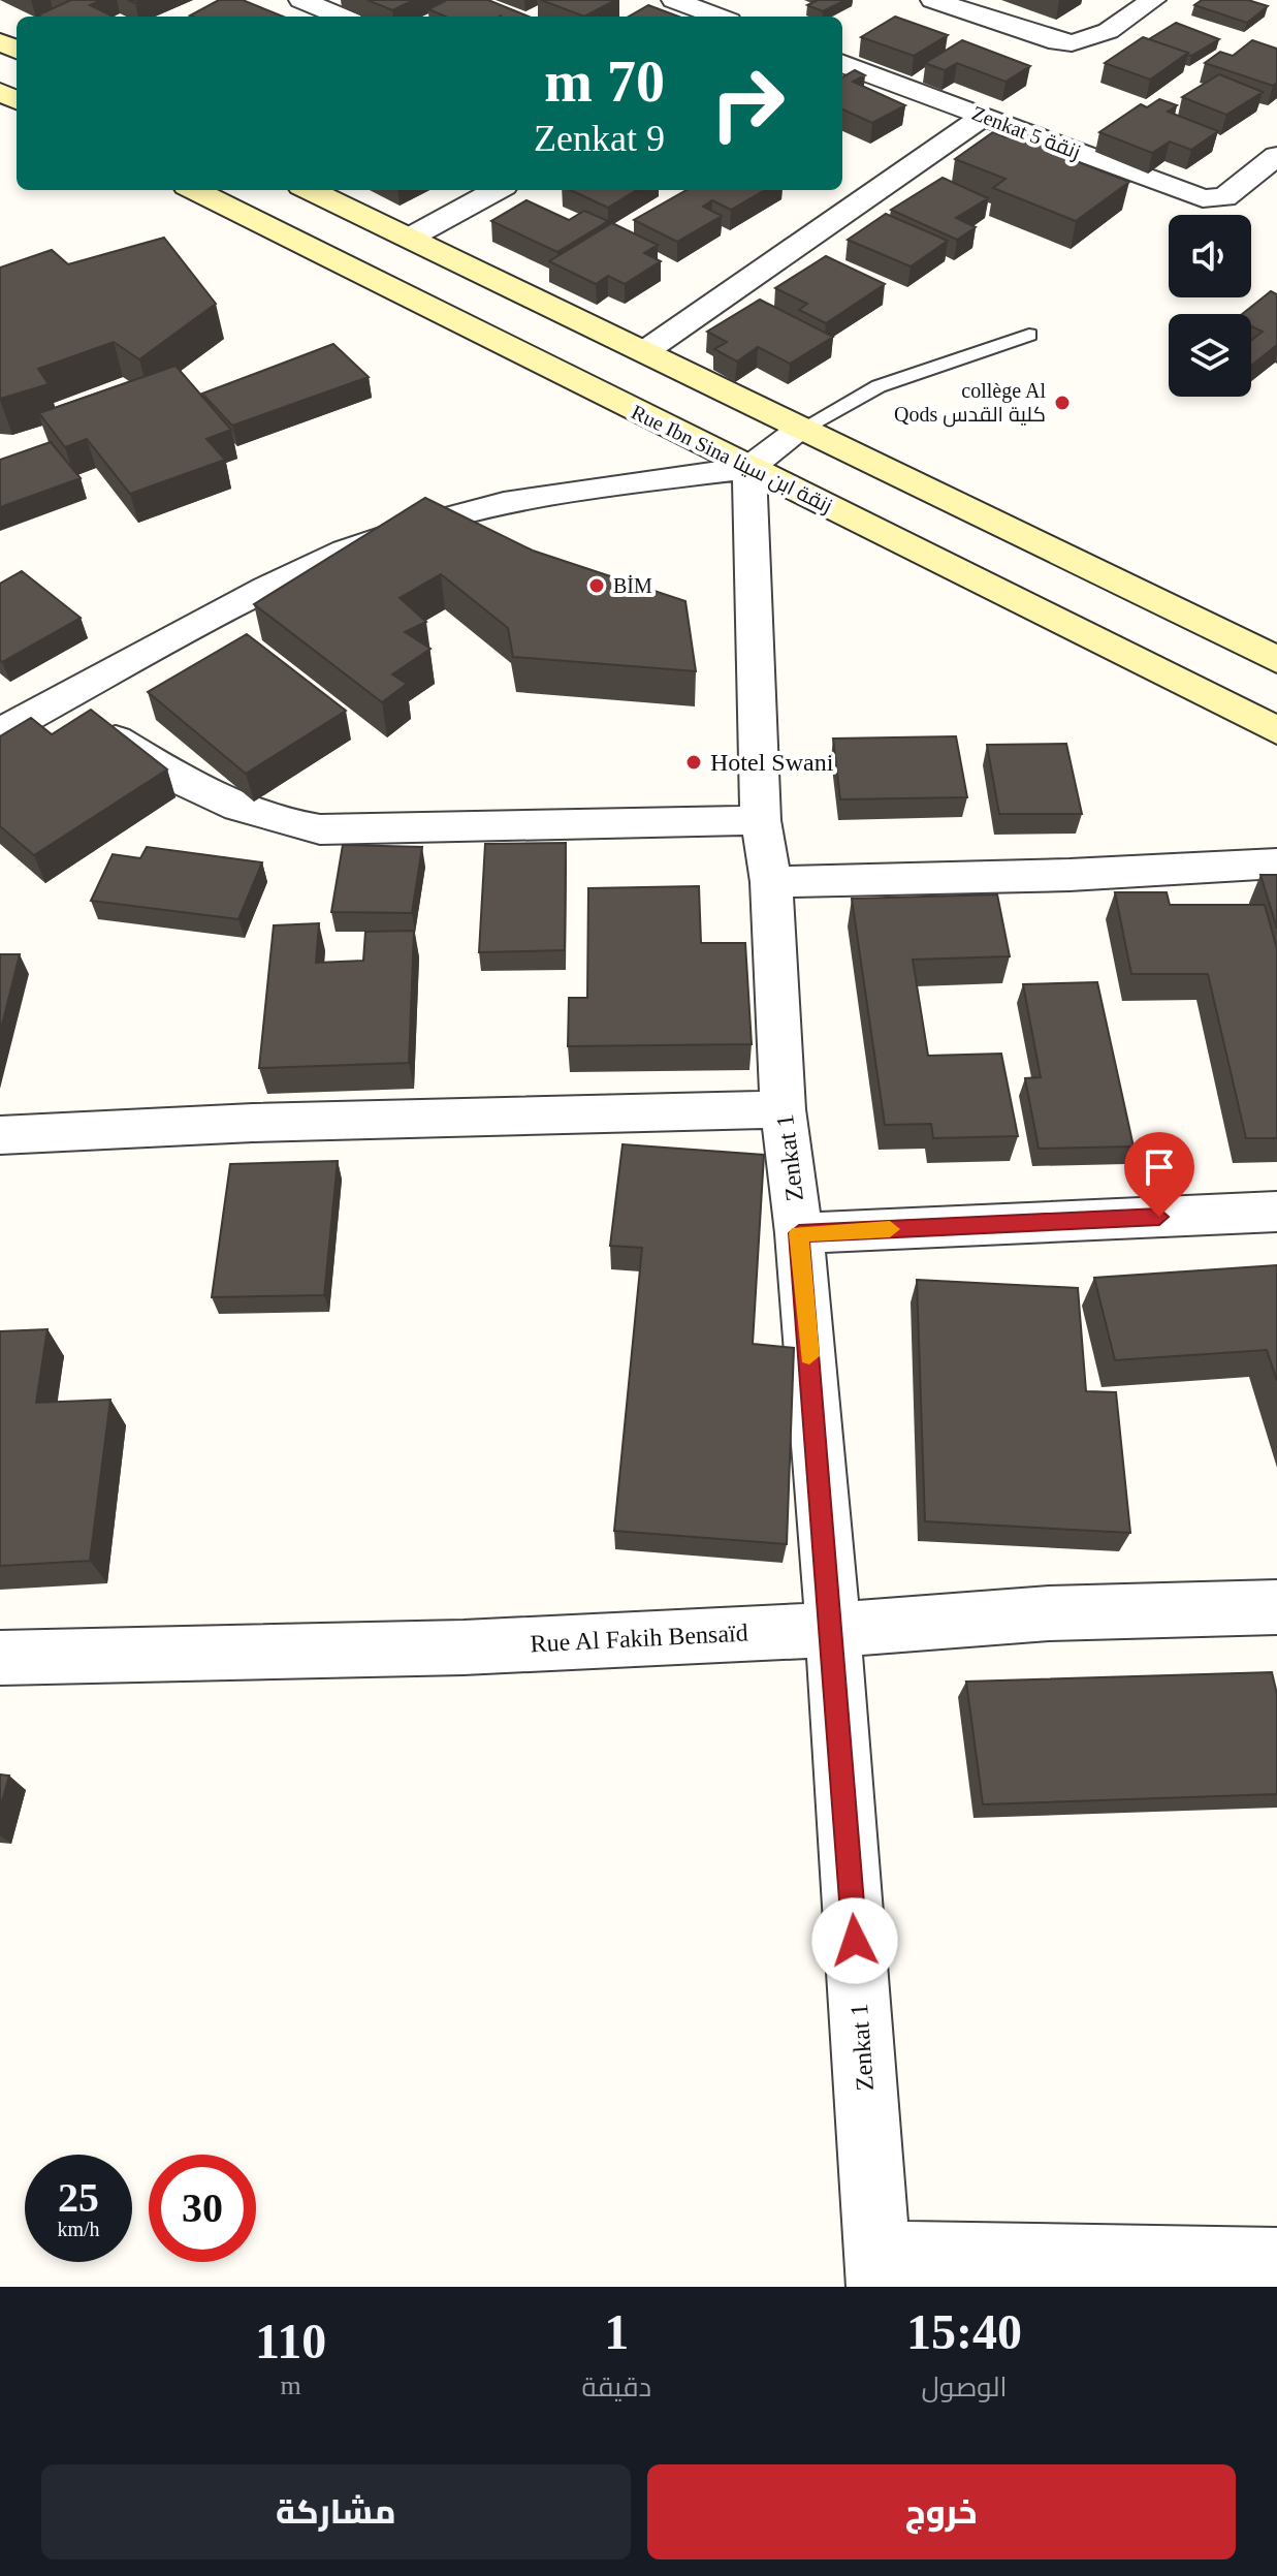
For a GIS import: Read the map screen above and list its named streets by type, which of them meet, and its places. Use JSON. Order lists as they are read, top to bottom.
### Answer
{
  "streets": {
    "main road": ["Rue Ibn Sina زنقة ابن سينا"],
    "street": ["Zenkat 5 زنقة", "Zenkat 1", "Rue Al Fakih Bensaïd"]
  },
  "crossings": [
    ["Rue Ibn Sina زنقة ابن سينا", "Zenkat 1"],
    ["Zenkat 1", "Rue Al Fakih Bensaïd"]
  ],
  "places": ["collège Al Qods كلية القدس", "BİM", "Hotel Swani"],
  "page": {
    "turn": ["70 m", "Zenkat 9"],
    "speed": "25 km/h",
    "limit": "30",
    "eta": [
      "15:40",
      "الوصول",
      "1",
      "دقيقة",
      "110",
      "m"
    ],
    "buttons": ["خروج", "مشاركة"]
  }
}
